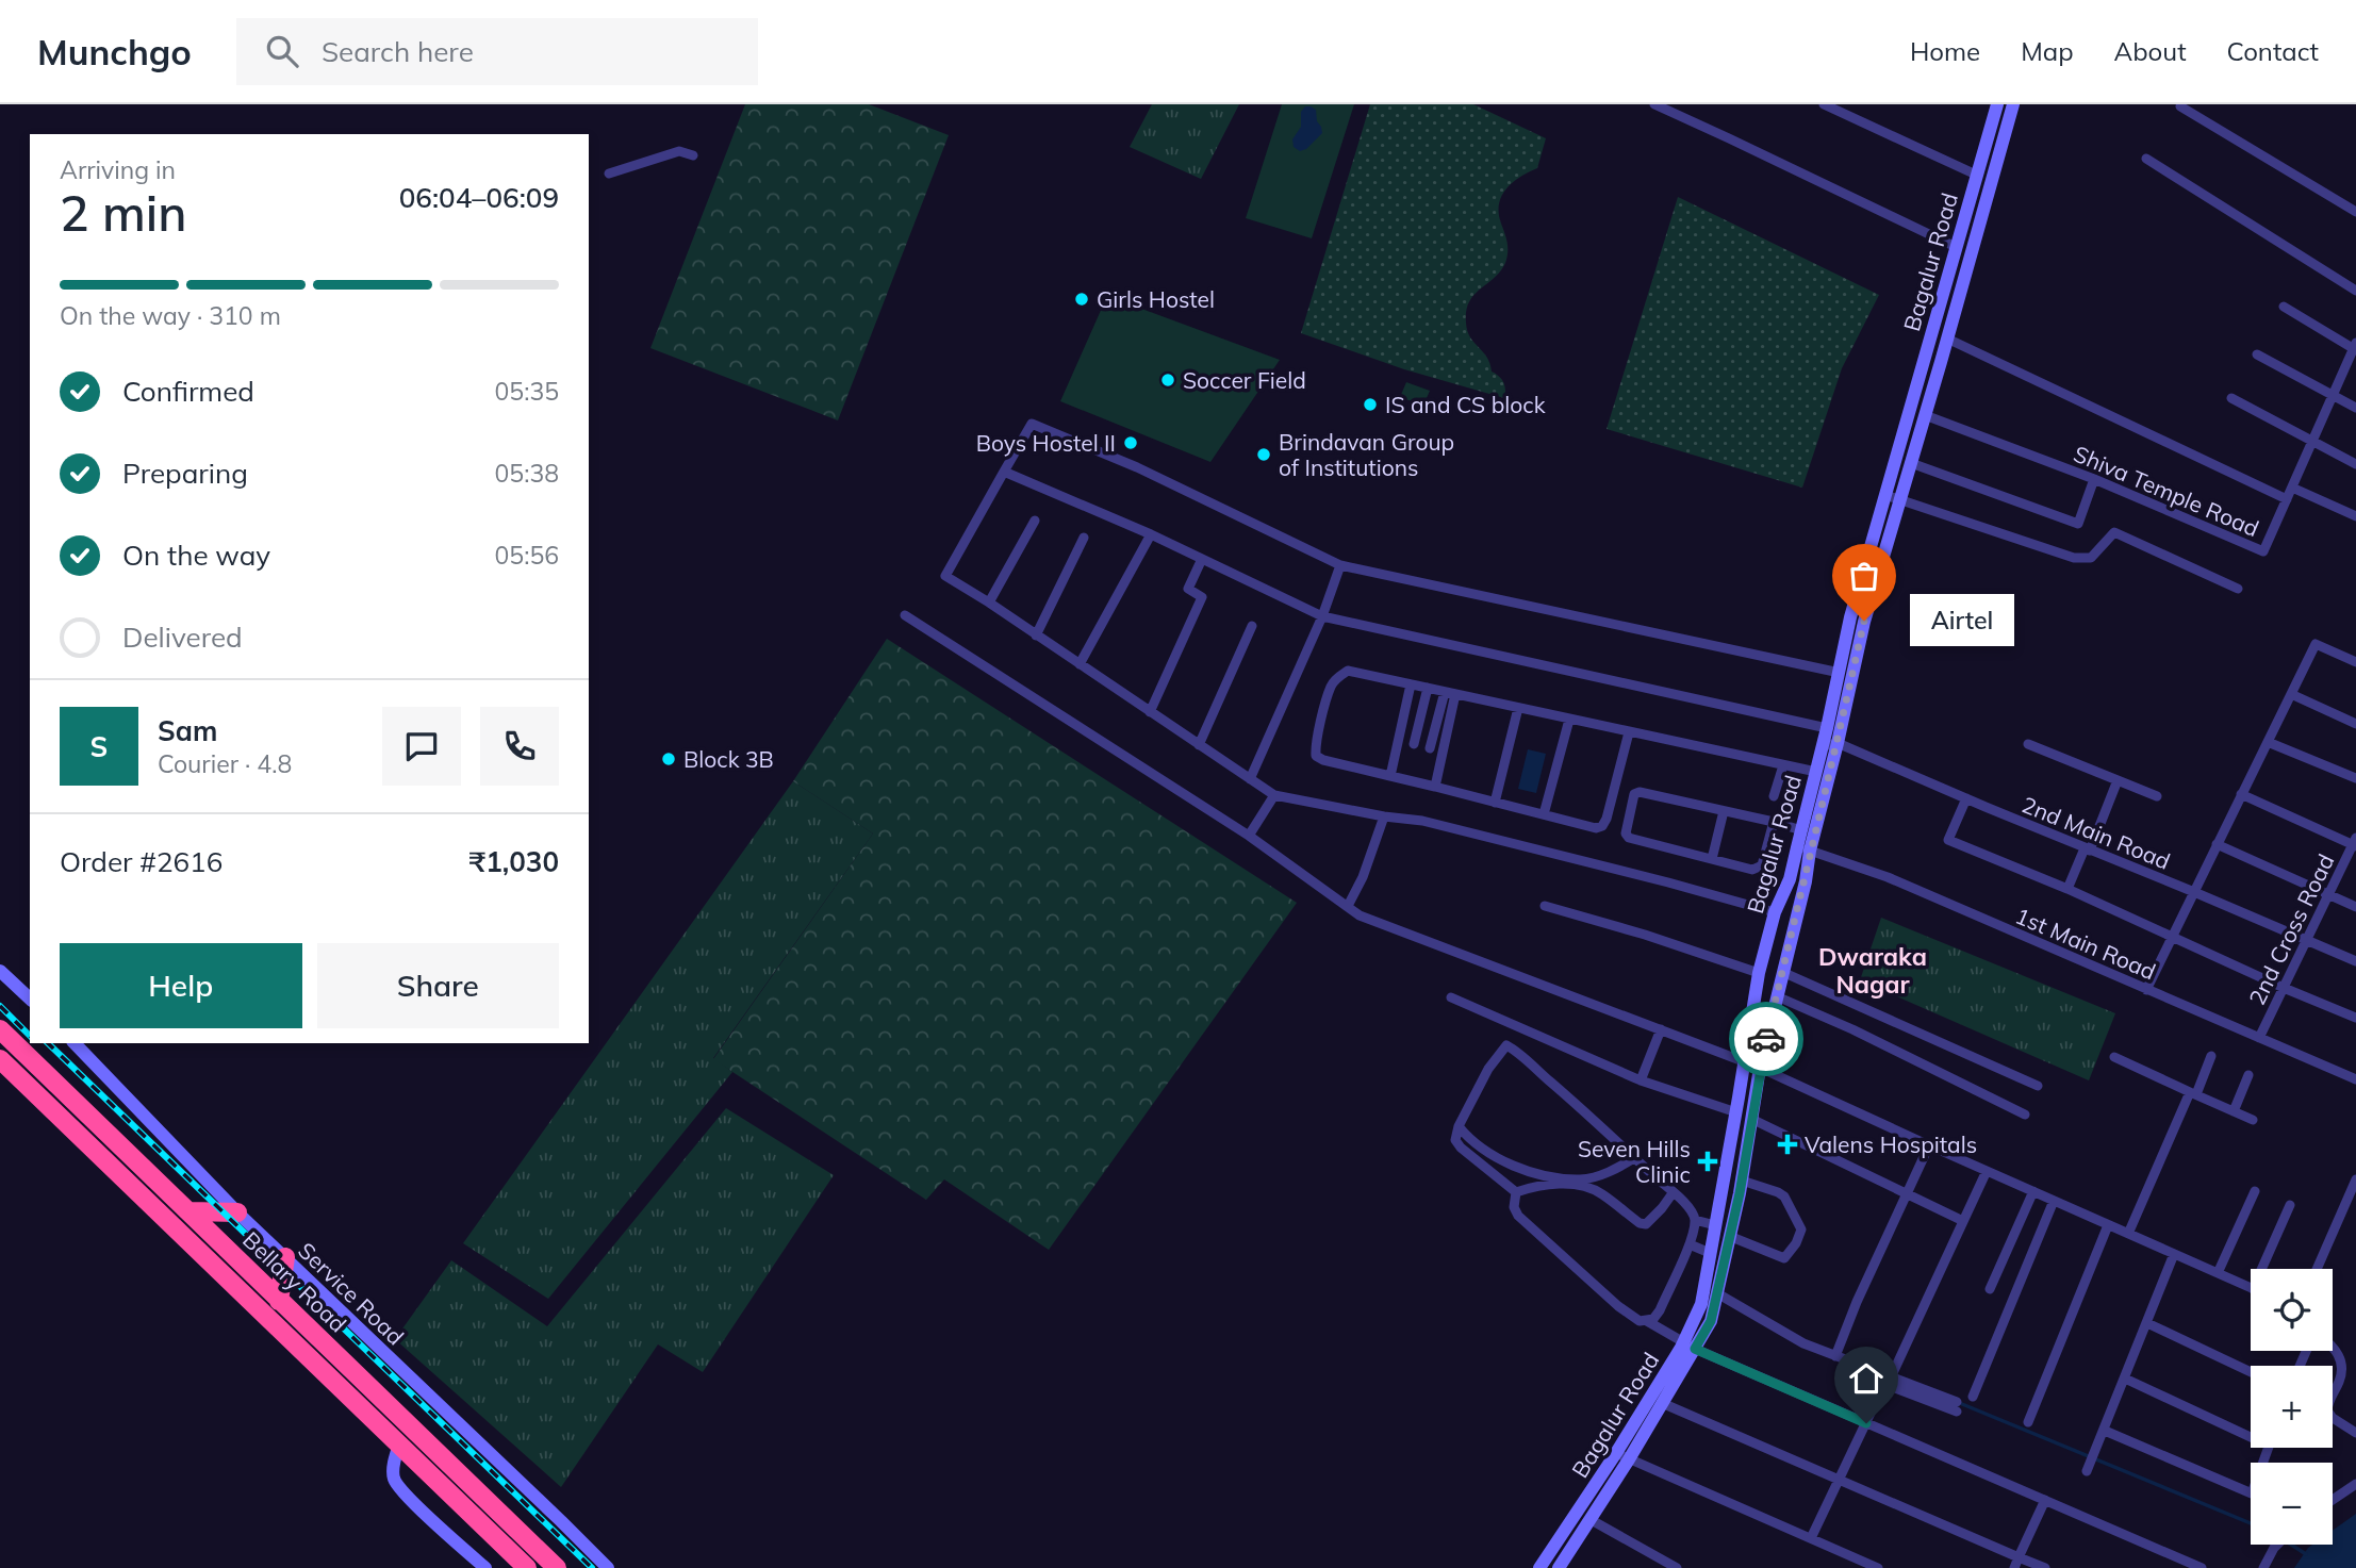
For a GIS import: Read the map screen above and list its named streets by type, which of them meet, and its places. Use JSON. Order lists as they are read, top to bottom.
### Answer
{
  "streets": {
    "highway": ["Bellary Road"],
    "main road": ["Bagalur Road", "Service Road"],
    "street": [
      "Shiva Temple Road",
      "2nd Main Road",
      "2nd Cross Road",
      "1st Main Road"
    ]
  },
  "crossings": [
    ["Bagalur Road", "Shiva Temple Road"],
    ["Bagalur Road", "2nd Main Road"],
    ["Bagalur Road", "1st Main Road"],
    ["2nd Main Road", "2nd Cross Road"],
    ["2nd Cross Road", "1st Main Road"]
  ],
  "districts": ["Dwaraka Nagar"],
  "places": {
    "other": [
      "Girls Hostel",
      "Soccer Field",
      "IS and CS block",
      "Boys Hostel II",
      "Brindavan Group of Institutions",
      "Airtel",
      "Block 3B"
    ],
    "health": ["Valens Hospitals", "Seven Hills Clinic"]
  },
  "page": {
    "header": "Munchgo",
    "search": "Search here",
    "nav": [
      "Home",
      "Map",
      "About",
      "Contact"
    ],
    "heading": ["2 min", "Arriving in", "06:04–06:09"],
    "panel": [
      "Sam",
      "Courier · 4.8",
      "Order #2616",
      "₹1,030"
    ],
    "bar": "On the way · 310 m",
    "list": [
      ["Confirmed", "05:35"],
      ["Preparing", "05:38"],
      ["On the way", "05:56"],
      "Delivered"
    ],
    "bubble": "Airtel",
    "round": "S",
    "buttons": ["Help", "Share"],
    "map_buttons": ["+", "−"]
  }
}
